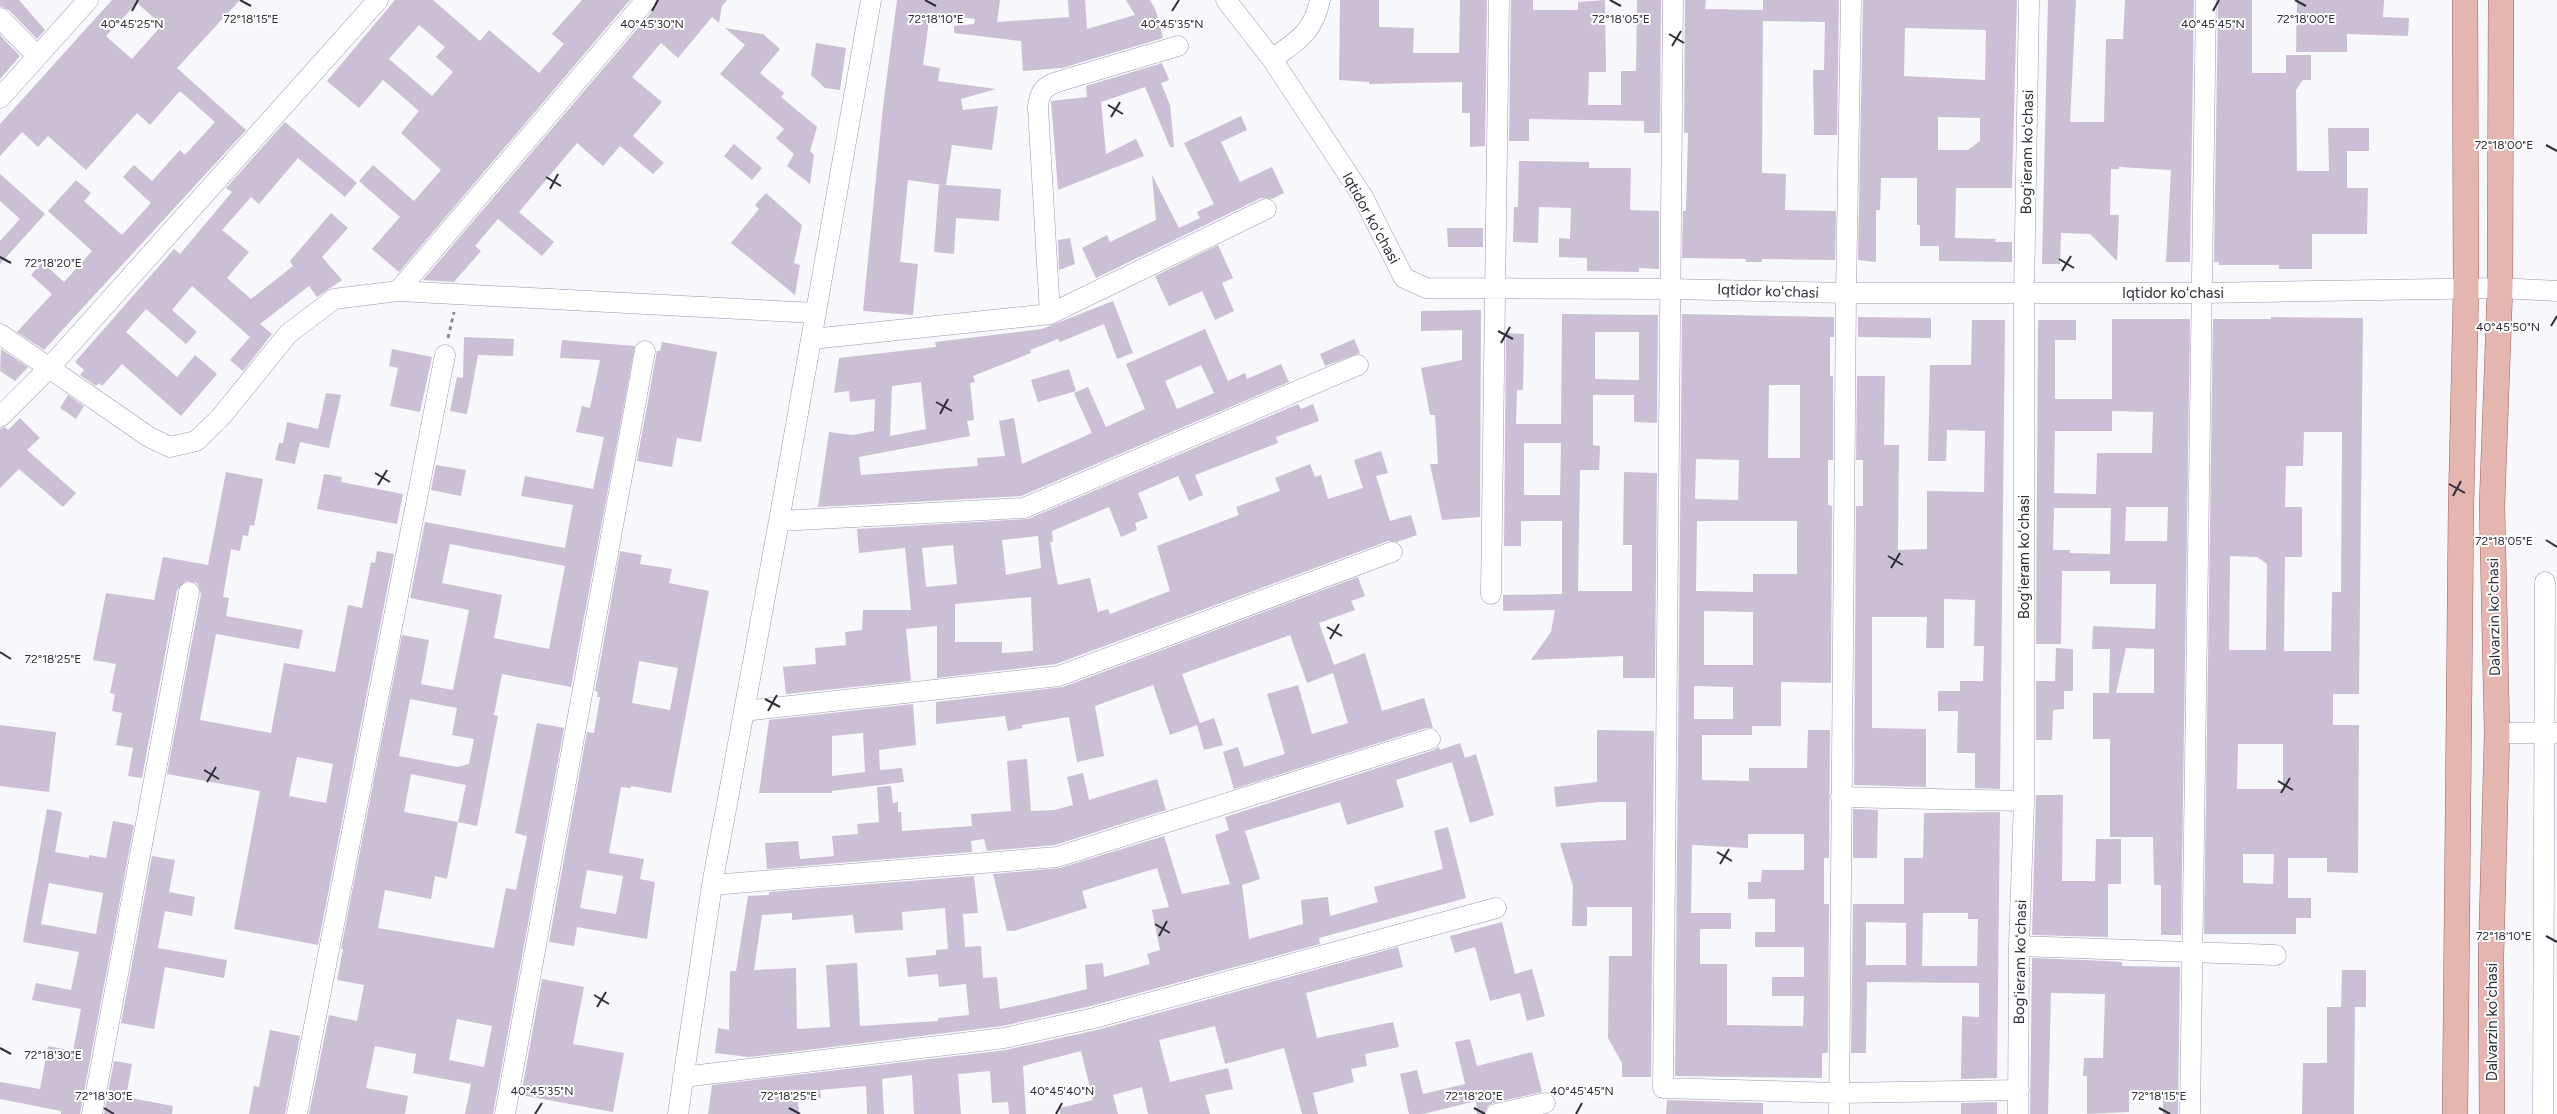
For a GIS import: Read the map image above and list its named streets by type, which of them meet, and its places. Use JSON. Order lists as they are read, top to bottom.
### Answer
{
  "streets": {
    "main road": ["Dalvarzin koʻchasi"],
    "street": ["Bogʻieram koʻchasi", "Iqtidor koʻchasi"]
  },
  "crossings": [
    ["Bogʻieram koʻchasi", "Iqtidor koʻchasi"],
    ["Iqtidor koʻchasi", "Dalvarzin koʻchasi"]
  ],
  "coordinates": [
    "72°18'05\"E",
    "72°18'00\"E",
    "72°18'15\"E",
    "72°18'10\"E",
    "40°45'30\"N",
    "40°45'25\"N",
    "40°45'35\"N",
    "40°45'45\"N",
    "72°18'20\"E",
    "40°45'50\"N",
    "72°18'25\"E",
    "72°18'30\"E",
    "40°45'40\"N"
  ]
}
